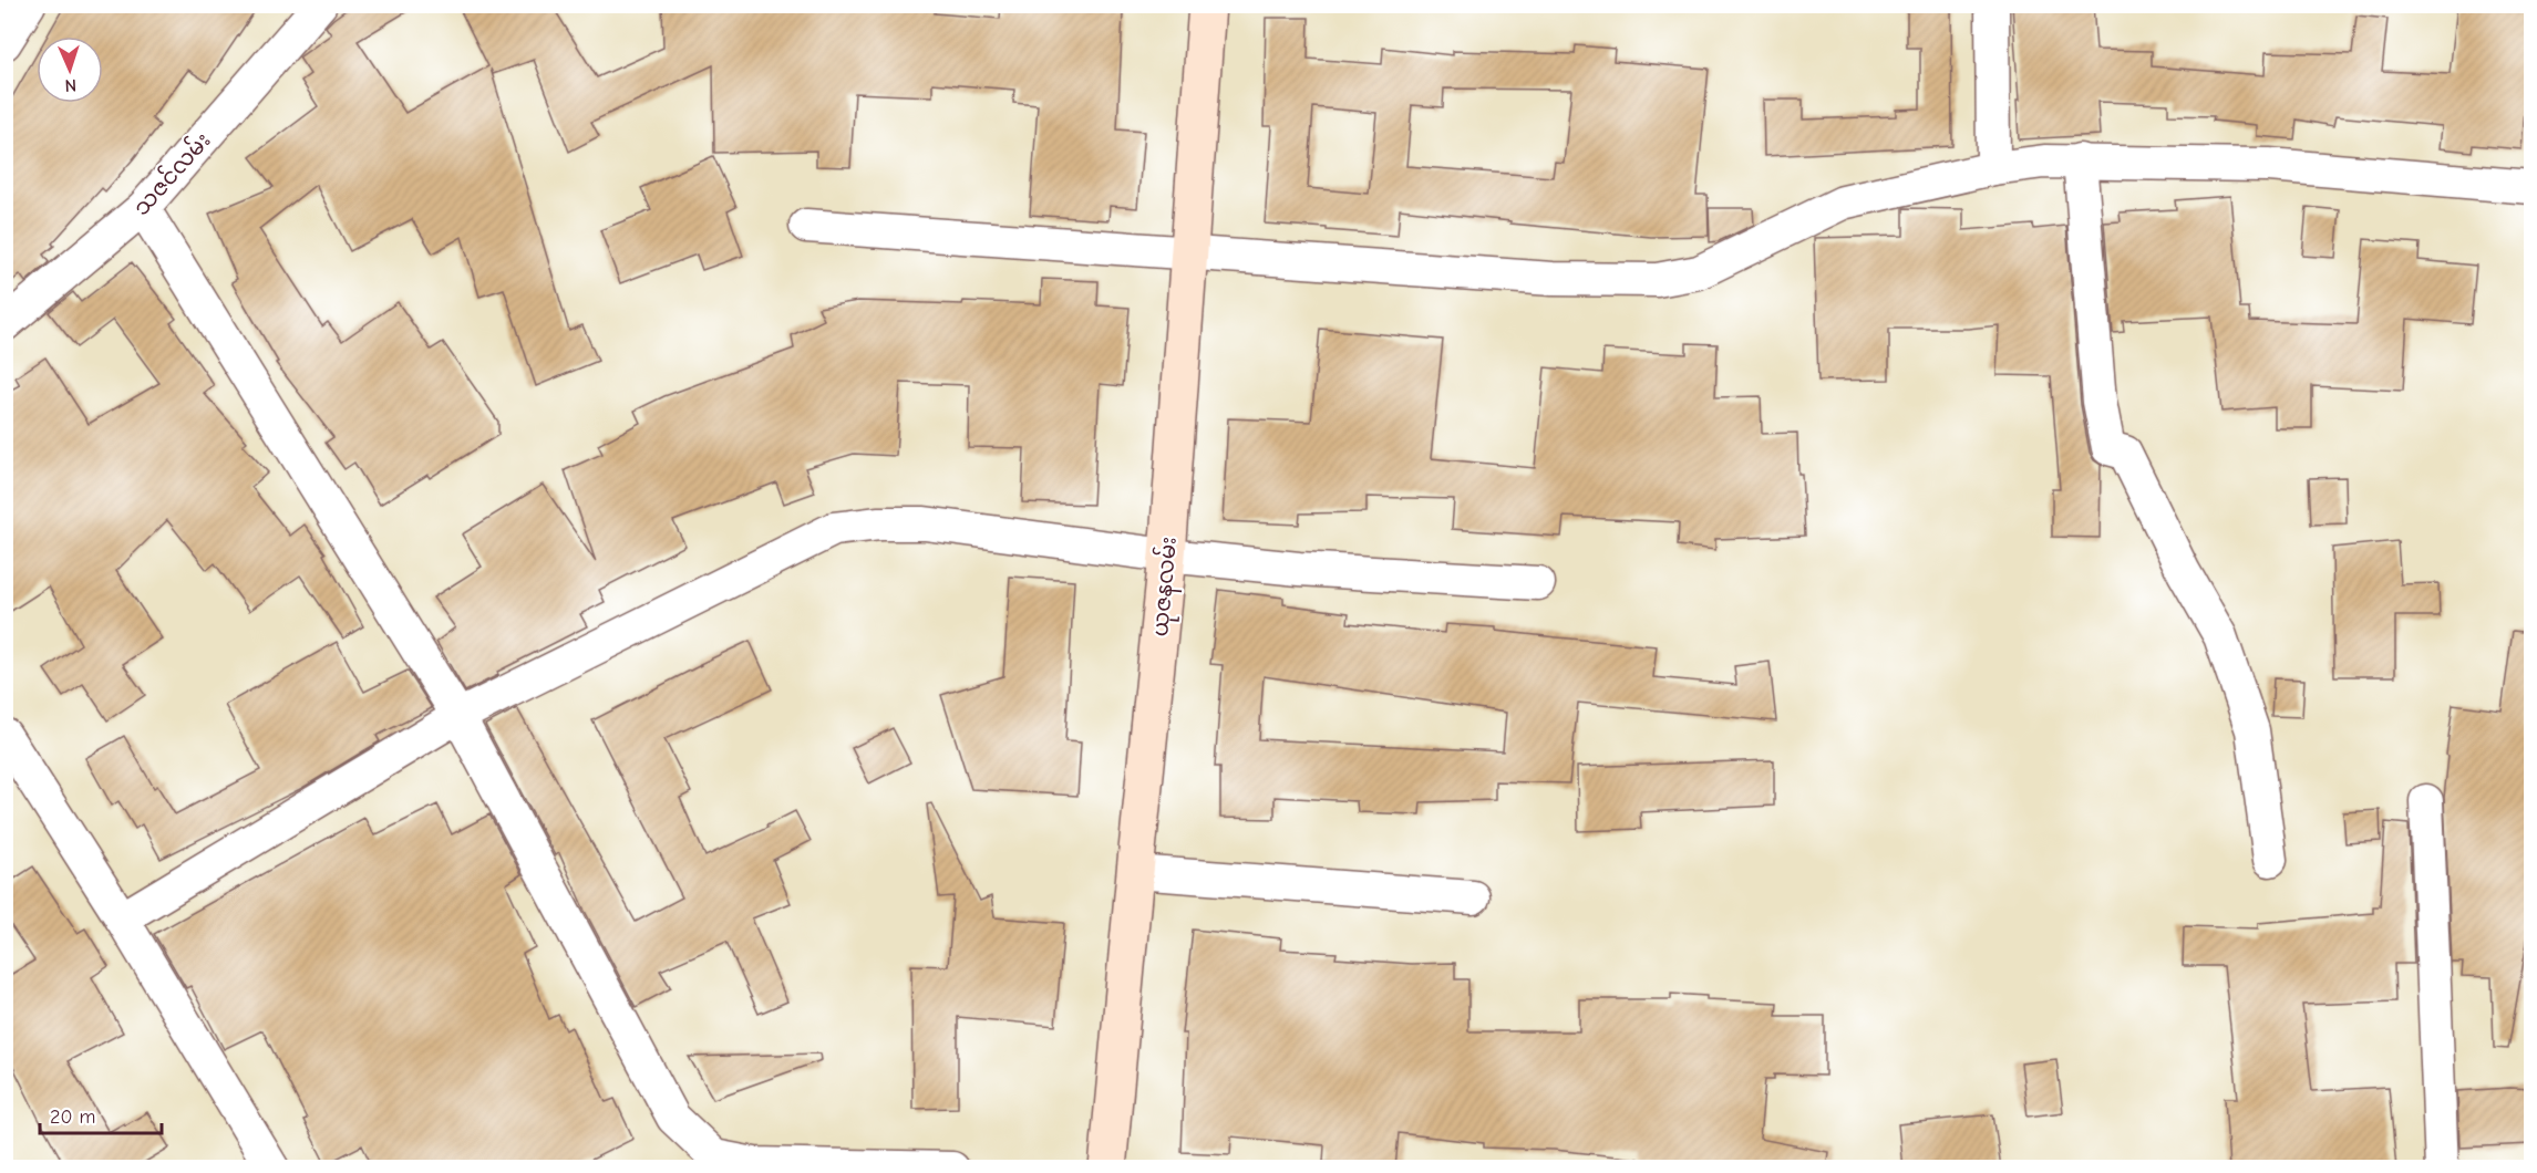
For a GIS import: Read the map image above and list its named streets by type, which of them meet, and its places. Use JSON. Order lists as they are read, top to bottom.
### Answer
{
  "streets": {
    "street": ["သဇင်လမ်း", "ယုဇနလမ်း"]
  },
  "scale_bar": "20 m",
  "north": "bottom"
}
